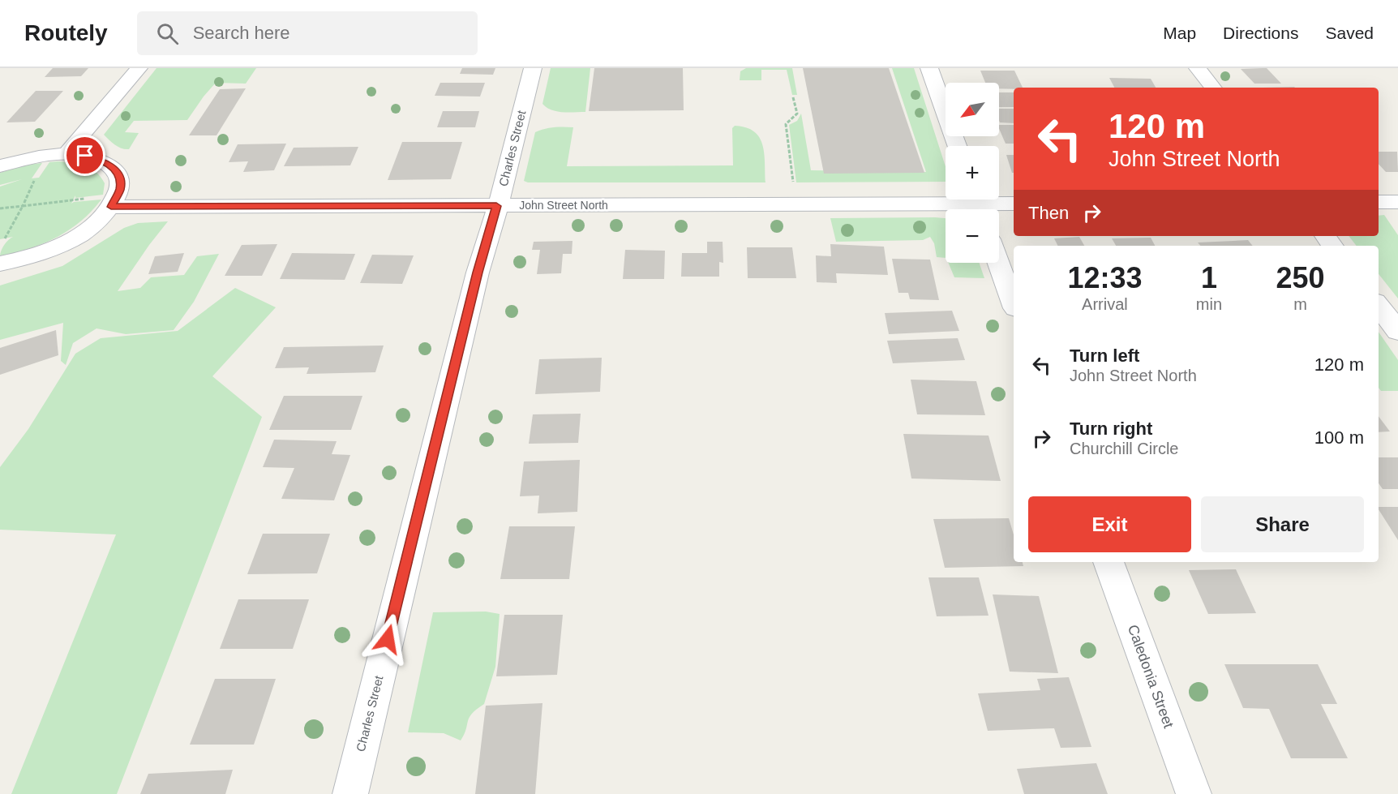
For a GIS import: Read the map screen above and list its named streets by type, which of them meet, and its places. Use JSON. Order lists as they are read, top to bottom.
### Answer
{
  "streets": {
    "street": ["Charles Street", "John Street North", "Caledonia Street"]
  },
  "crossings": [
    ["Charles Street", "John Street North"]
  ],
  "north": "bottom left",
  "page": {
    "header": "Routely",
    "search": "Search here",
    "nav": ["Map", "Directions", "Saved"],
    "map_buttons": ["+", "−"],
    "turn": ["120 m", "John Street North"],
    "then": "Then",
    "eta": [
      "12:33",
      "Arrival",
      "1",
      "min",
      "250",
      "m"
    ],
    "list": [
      {
        "name": "Turn left",
        "note": "John Street North",
        "value": "120 m"
      },
      {
        "name": "Turn right",
        "note": "Churchill Circle",
        "value": "100 m"
      }
    ],
    "buttons": ["Exit", "Share"]
  }
}
